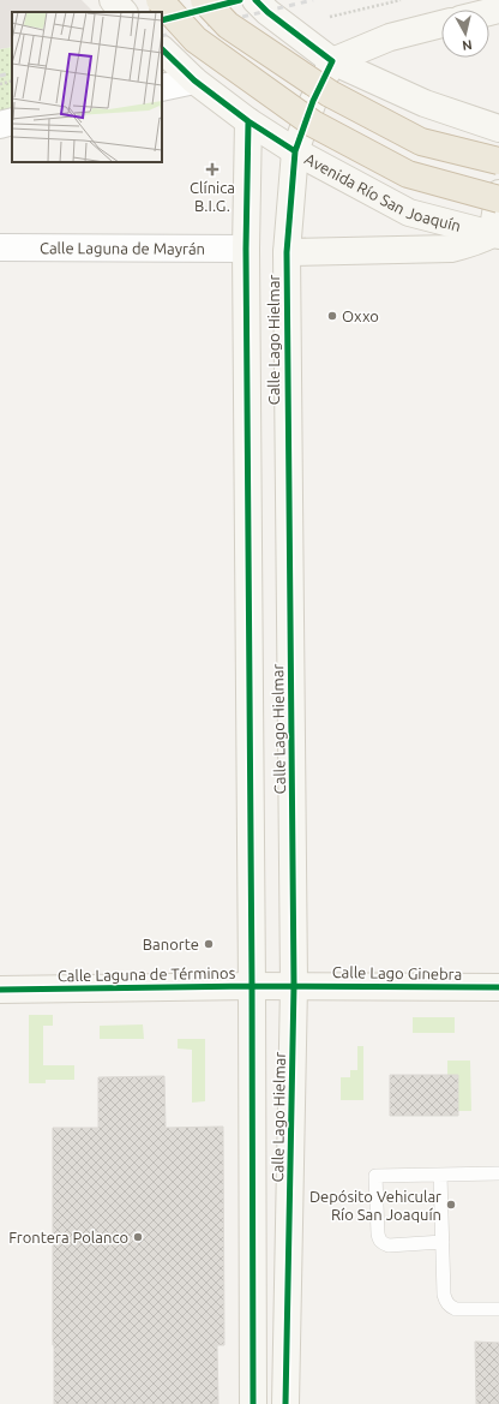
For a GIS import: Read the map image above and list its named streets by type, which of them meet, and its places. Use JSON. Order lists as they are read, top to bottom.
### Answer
{
  "streets": {
    "highway": ["Avenida Río San Joaquín"],
    "street": [
      "Calle Laguna de Mayrán",
      "Calle Lago Hielmar",
      "Calle Lago Ginebra",
      "Calle Laguna de Términos"
    ]
  },
  "crossings": [
    ["Avenida Río San Joaquín", "Calle Lago Hielmar"],
    ["Calle Laguna de Mayrán", "Calle Lago Hielmar"],
    ["Calle Lago Hielmar", "Calle Lago Ginebra"],
    ["Calle Lago Hielmar", "Calle Laguna de Términos"],
    ["Calle Lago Ginebra", "Calle Laguna de Términos"]
  ],
  "places": {
    "health": ["Clínica B.I.G."],
    "other": [
      "Oxxo",
      "Banorte",
      "Depósito Vehicular Río San Joaquín",
      "Frontera Polanco"
    ]
  },
  "north": "bottom"
}
